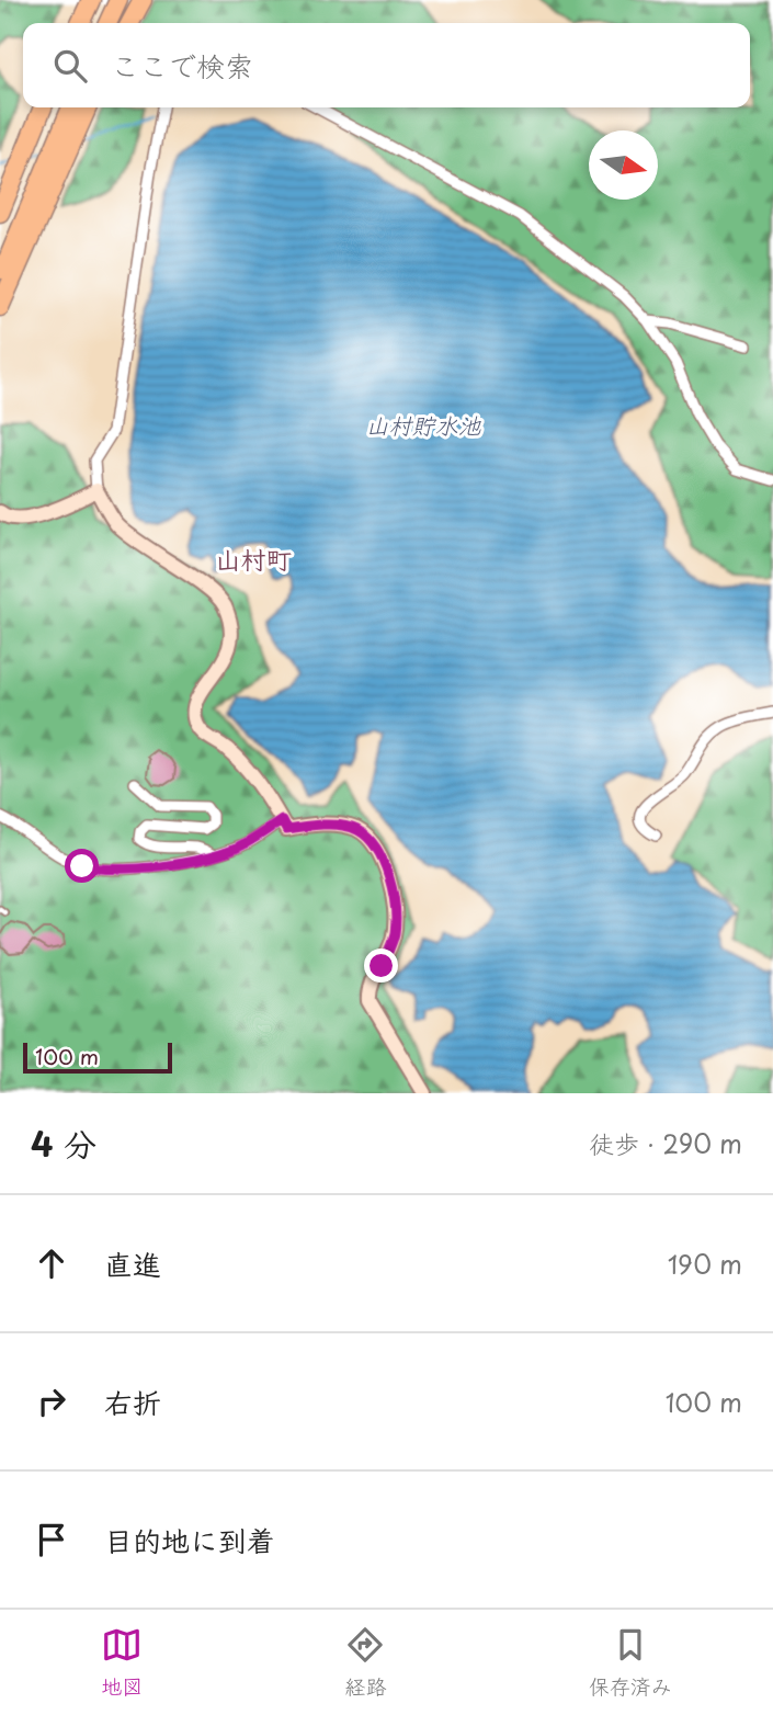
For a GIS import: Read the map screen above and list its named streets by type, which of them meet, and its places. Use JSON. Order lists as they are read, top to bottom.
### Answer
{
  "districts": ["山村町"],
  "water": ["山村貯水池"],
  "scale_bar": "100 m",
  "north": "right",
  "page": {
    "search": "ここで検索",
    "scale": "100 m",
    "heading": ["4 分", "徒歩 · 290 m"],
    "list": [
      ["直進", "190 m"],
      ["右折", "100 m"],
      "目的地に到着"
    ],
    "nav": ["地図", "経路", "保存済み"]
  }
}
